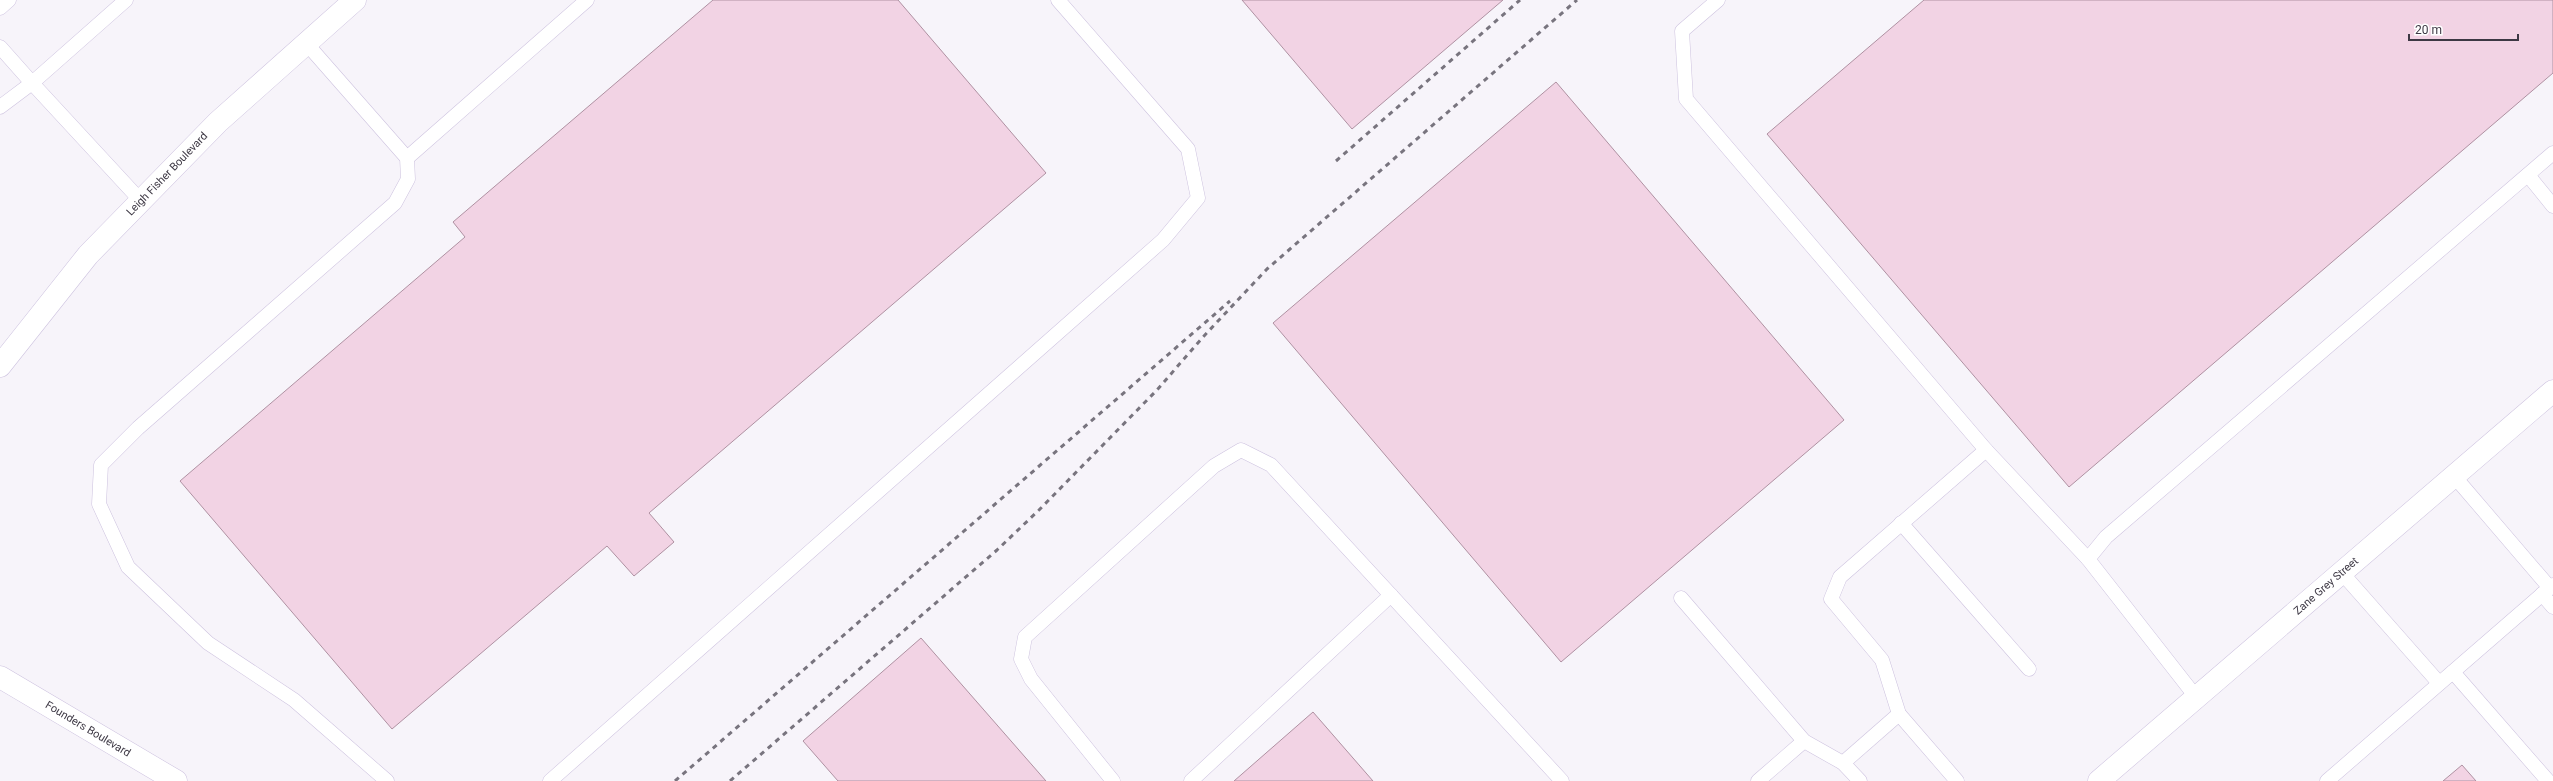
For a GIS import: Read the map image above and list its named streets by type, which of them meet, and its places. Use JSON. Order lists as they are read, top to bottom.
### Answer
{
  "streets": {
    "street": ["Leigh Fisher Boulevard", "Zane Grey Street", "Founders Boulevard"]
  },
  "scale_bar": "20 m"
}
